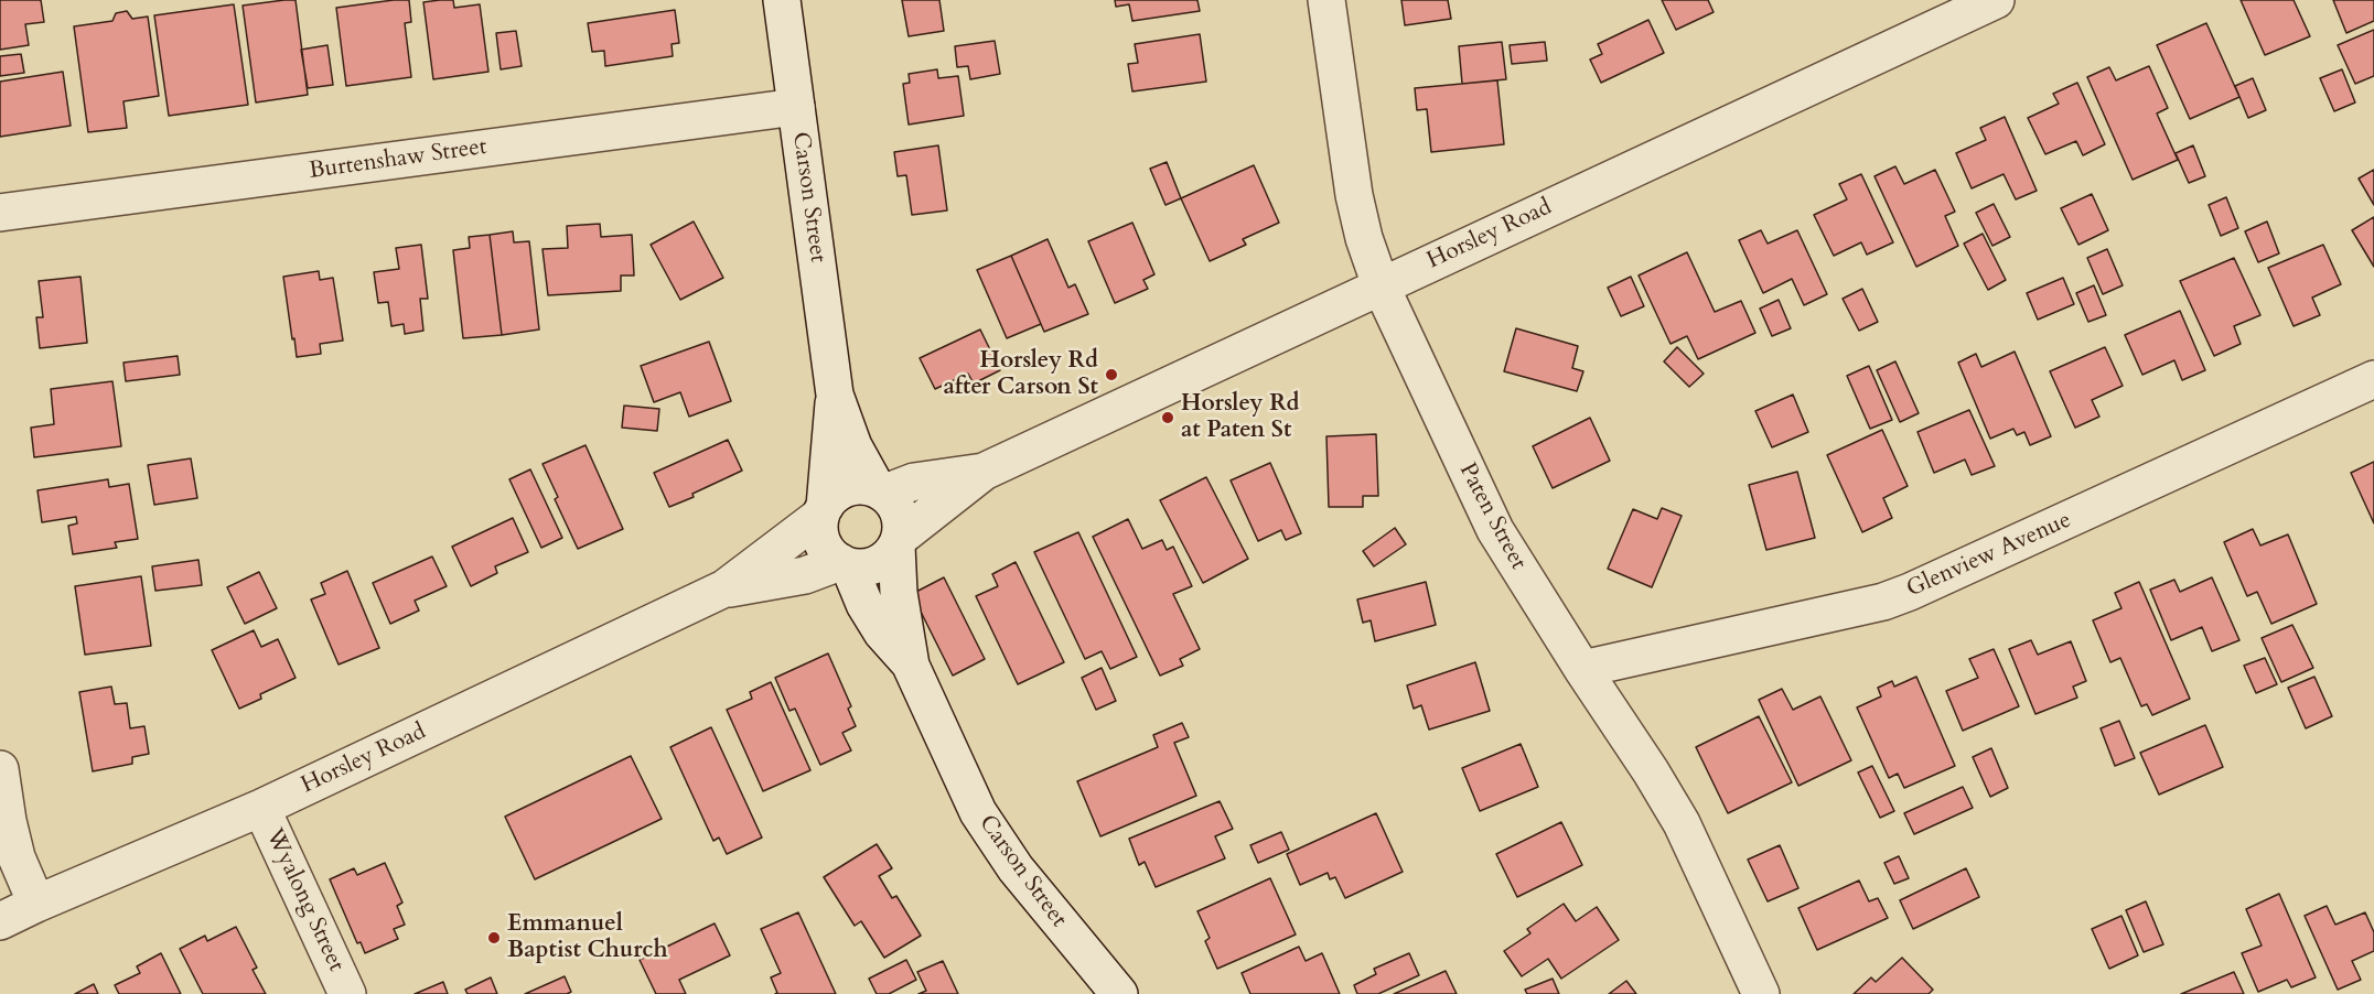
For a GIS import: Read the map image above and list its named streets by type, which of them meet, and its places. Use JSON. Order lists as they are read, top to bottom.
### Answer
{
  "streets": {
    "street": [
      "Burtenshaw Street",
      "Carson Street",
      "Horsley Road",
      "Paten Street",
      "Glenview Avenue",
      "Wyalong Street"
    ]
  },
  "crossings": [
    ["Burtenshaw Street", "Carson Street"],
    ["Carson Street", "Horsley Road"],
    ["Horsley Road", "Paten Street"],
    ["Horsley Road", "Wyalong Street"],
    ["Paten Street", "Glenview Avenue"]
  ],
  "places": ["Horsley Rd after Carson St", "Horsley Rd at Paten St", "Emmanuel Baptist Church"]
}
